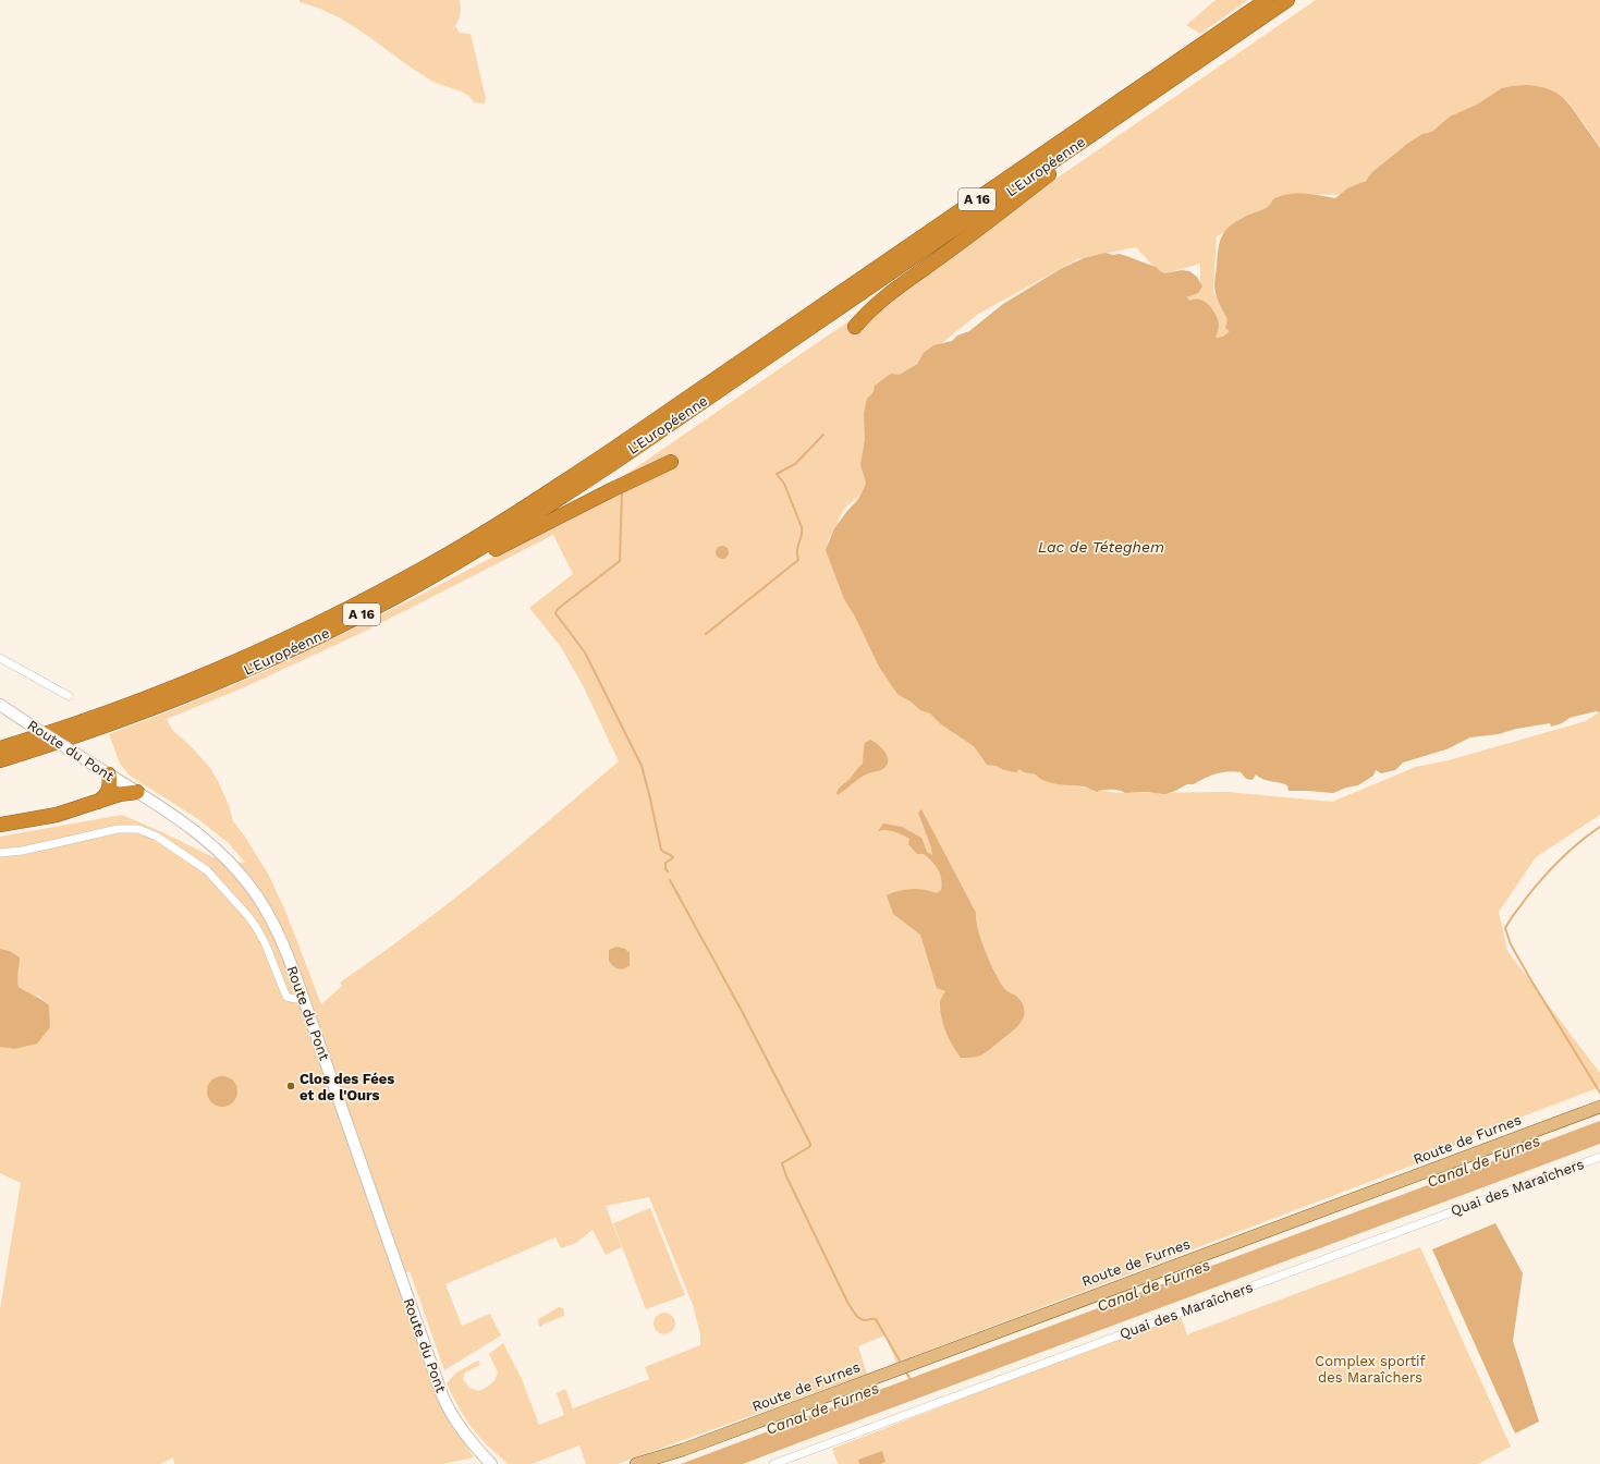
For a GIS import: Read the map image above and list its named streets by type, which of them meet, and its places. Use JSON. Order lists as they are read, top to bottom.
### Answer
{
  "streets": {
    "highway": ["L'Européenne", "A 16"],
    "main road": ["Route du Pont", "Route de Furnes"],
    "street": ["Quai des Maraîchers"]
  },
  "water": ["Lac de Téteghem", "Canal de Furnes"],
  "parks": ["Complex sportif des Maraîchers"],
  "places": ["Clos des Fées et de l'Ours"]
}
